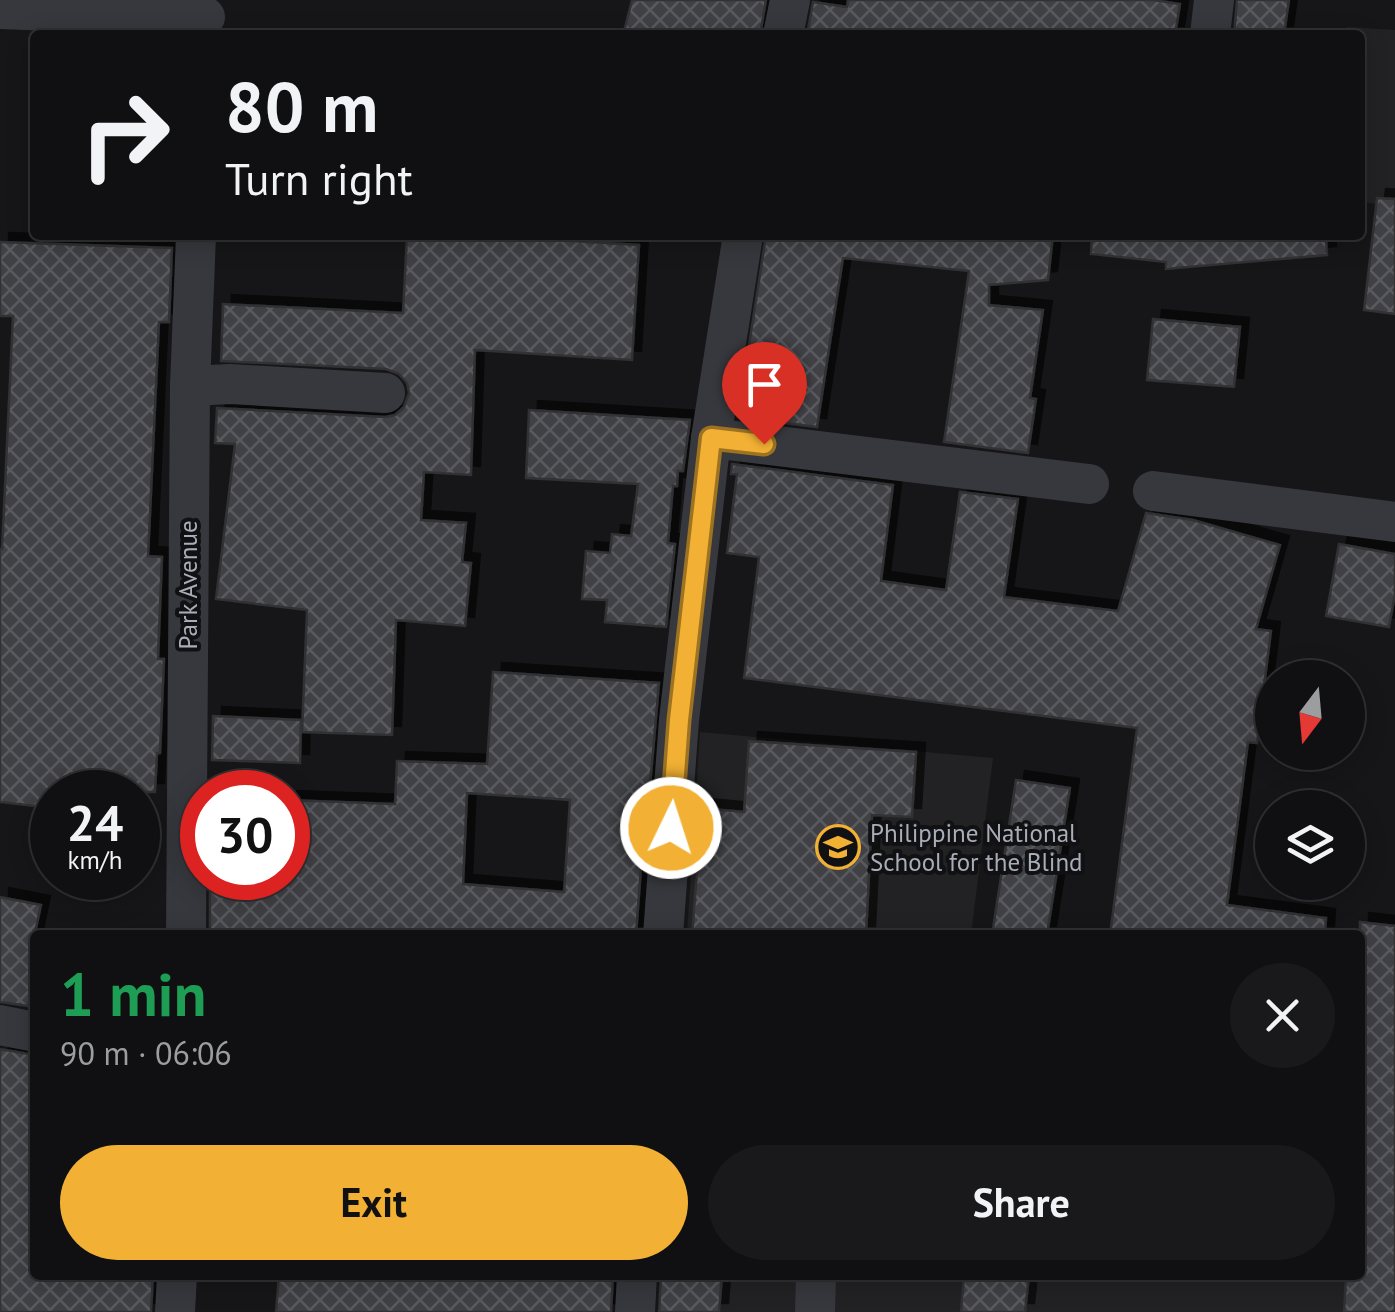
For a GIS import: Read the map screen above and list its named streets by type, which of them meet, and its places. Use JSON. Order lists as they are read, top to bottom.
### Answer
{
  "streets": {
    "street": ["Park Avenue"]
  },
  "places": {
    "school or university": ["Philippine National School for the Blind"]
  },
  "north": "bottom",
  "page": {
    "turn": ["80 m", "Turn right"],
    "speed": "24 km/h",
    "limit": "30",
    "heading": ["1 min", "90 m · 06:06"],
    "buttons": ["Exit", "Share"]
  }
}
